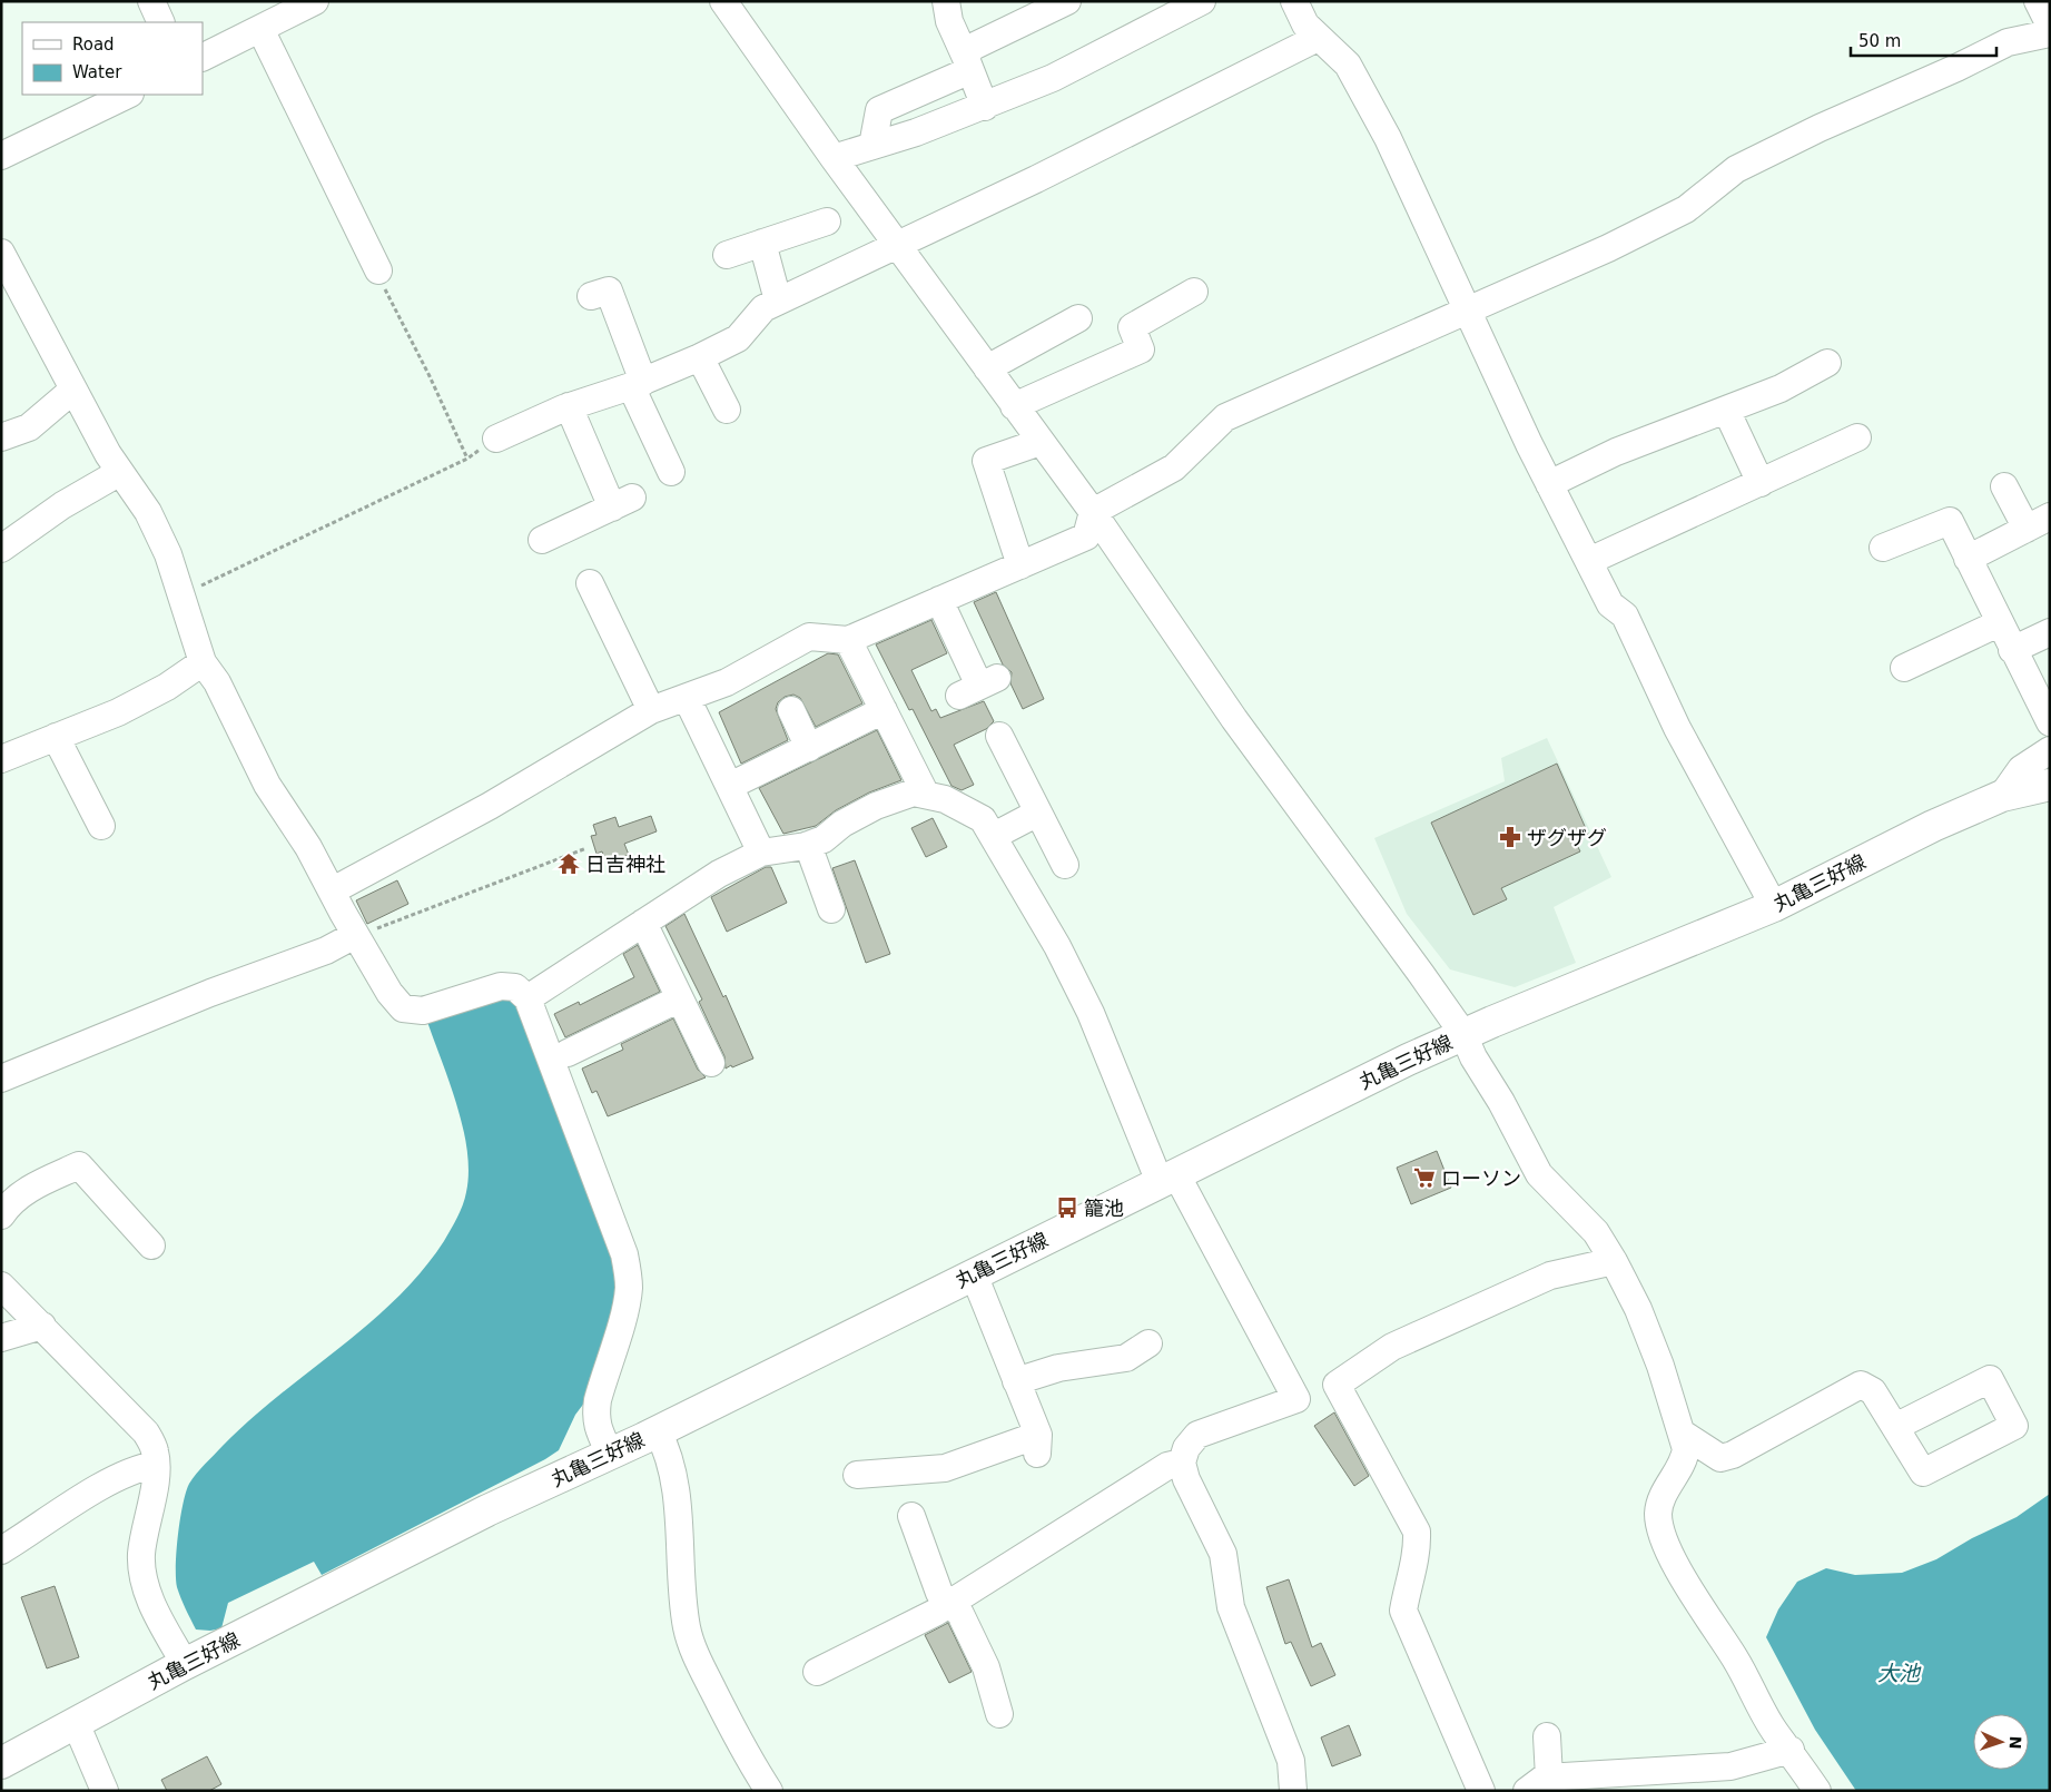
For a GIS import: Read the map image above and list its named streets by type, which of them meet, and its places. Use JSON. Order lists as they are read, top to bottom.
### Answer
{
  "streets": {
    "main road": ["丸亀三好線"]
  },
  "water": ["大池"],
  "places": {
    "pharmacy": ["ザグザグ"],
    "temple": ["日吉神社"],
    "supermarket": ["ローソン"],
    "bus stop": ["籠池"]
  },
  "legend": ["Road", "Water"],
  "scale_bar": "50 m",
  "north": "right"
}
